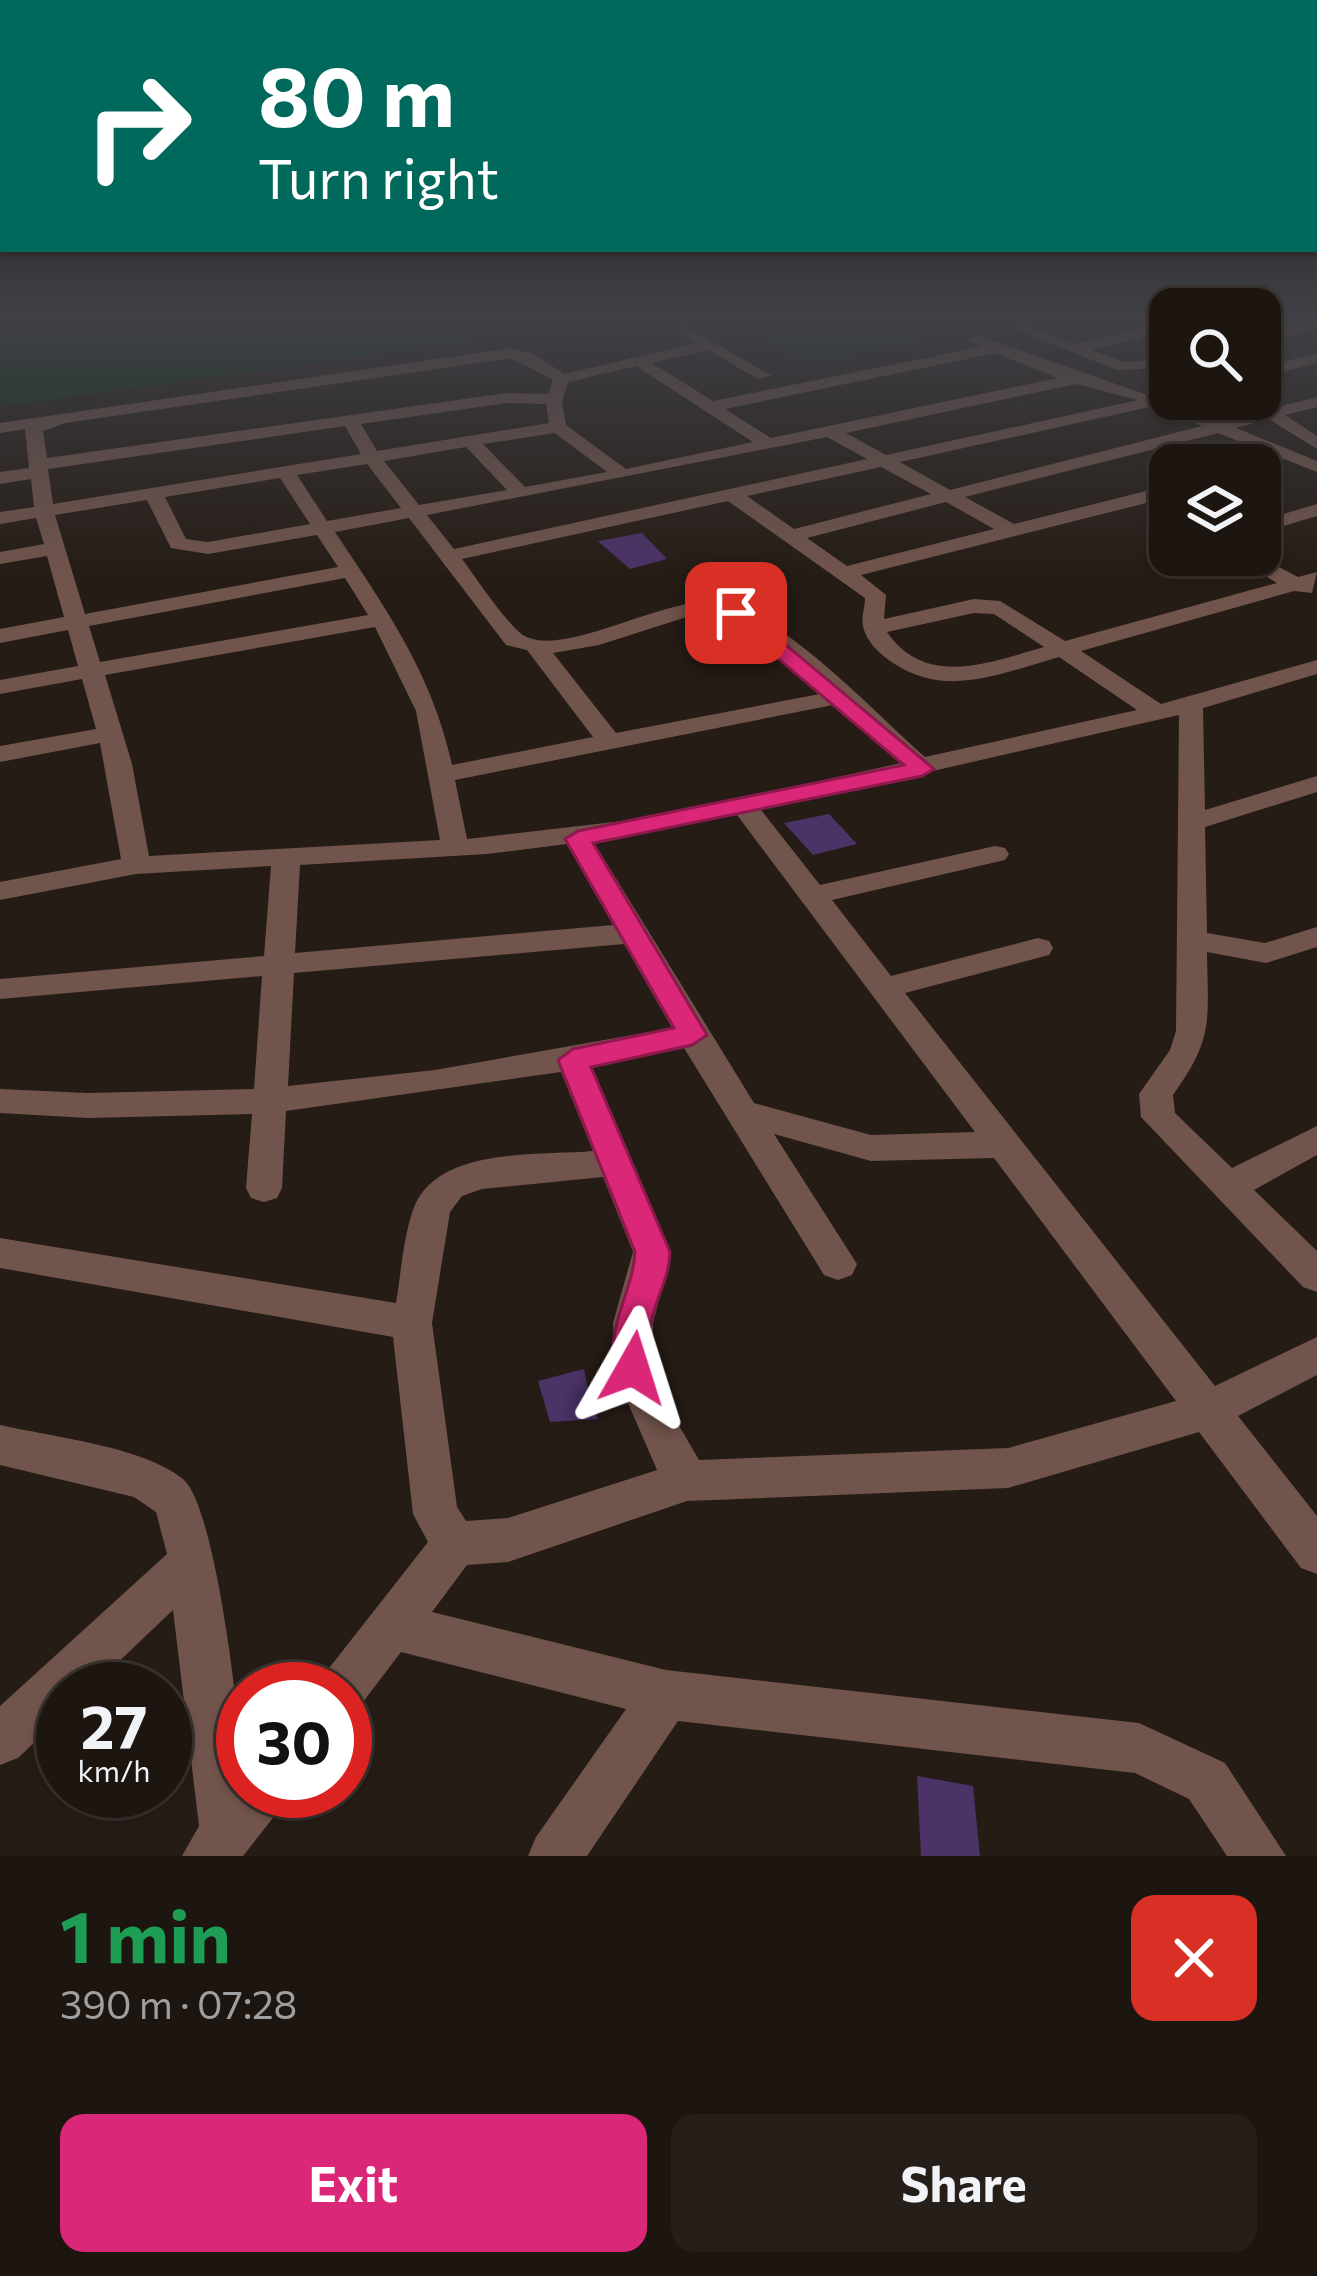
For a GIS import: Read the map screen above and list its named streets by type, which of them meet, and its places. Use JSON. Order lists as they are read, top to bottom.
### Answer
{
  "page": {
    "turn": ["80 m", "Turn right"],
    "speed": "27 km/h",
    "limit": "30",
    "heading": ["1 min", "390 m · 07:28"],
    "buttons": ["Exit", "Share"]
  }
}
